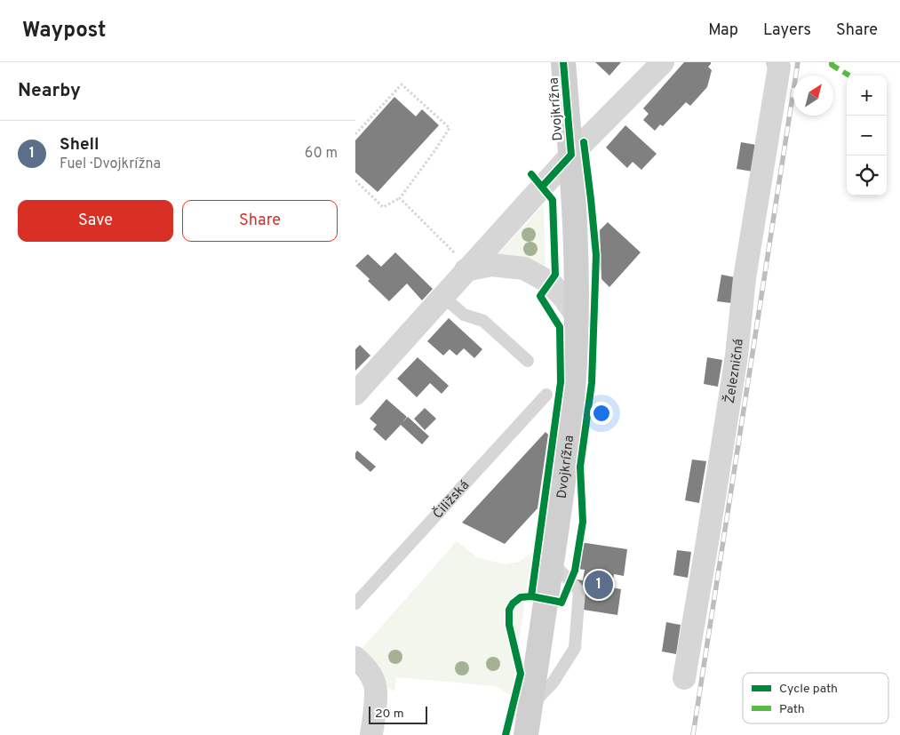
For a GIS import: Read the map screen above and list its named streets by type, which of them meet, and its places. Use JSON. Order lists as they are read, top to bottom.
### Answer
{
  "streets": {
    "street": ["Dvojkrížna", "Železničná"],
    "lane": ["Čiližská"]
  },
  "legend": ["Cycle path", "Path"],
  "scale_bar": "20 m",
  "north": "top right",
  "page": {
    "header": "Waypost",
    "nav": ["Map", "Layers", "Share"],
    "heading": "Nearby",
    "map_buttons": ["+", "−"],
    "list": [
      {
        "mark": "1",
        "name": "Shell",
        "note": "Fuel · Dvojkrížna",
        "value": "60 m"
      }
    ],
    "buttons": ["Save", "Share"],
    "pins": "1",
    "scale": "20 m"
  }
}
